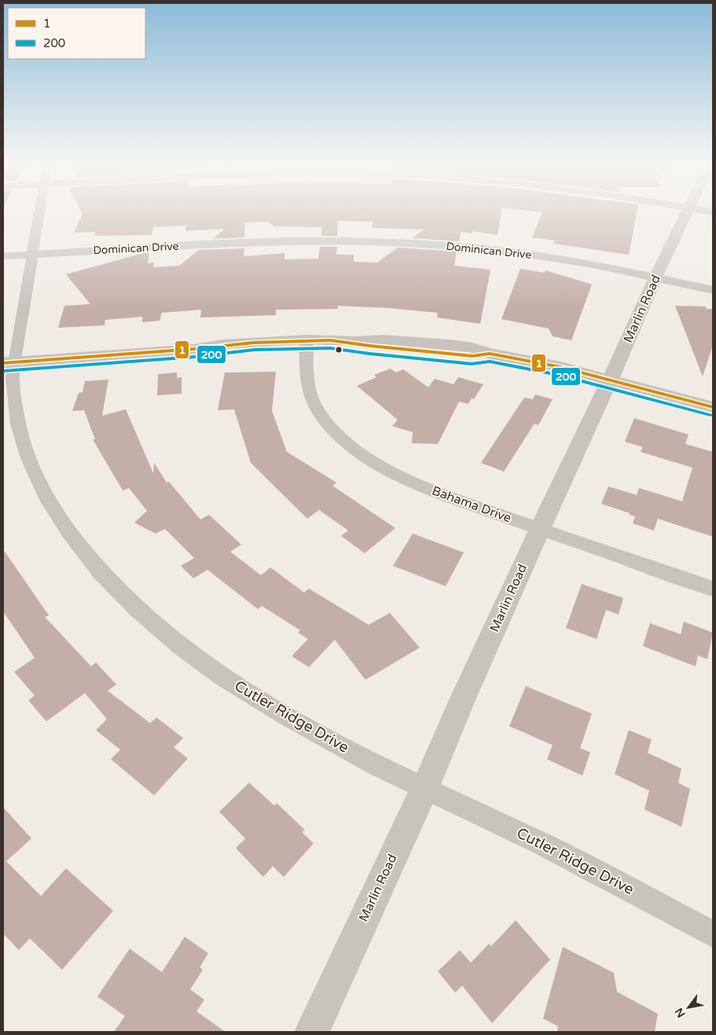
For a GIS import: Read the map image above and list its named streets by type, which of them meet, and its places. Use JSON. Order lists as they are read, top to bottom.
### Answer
{
  "streets": {
    "street": [
      "Dominican Drive",
      "Marlin Road",
      "Bahama Drive",
      "Cutler Ridge Drive"
    ]
  },
  "crossings": [
    ["Dominican Drive", "Marlin Road"],
    ["Dominican Drive", "Cutler Ridge Drive"],
    ["Marlin Road", "Bahama Drive"],
    ["Marlin Road", "Cutler Ridge Drive"]
  ],
  "lines": ["transit line 1", "transit line 200"],
  "legend": ["1", "200"],
  "north": "bottom left"
}
